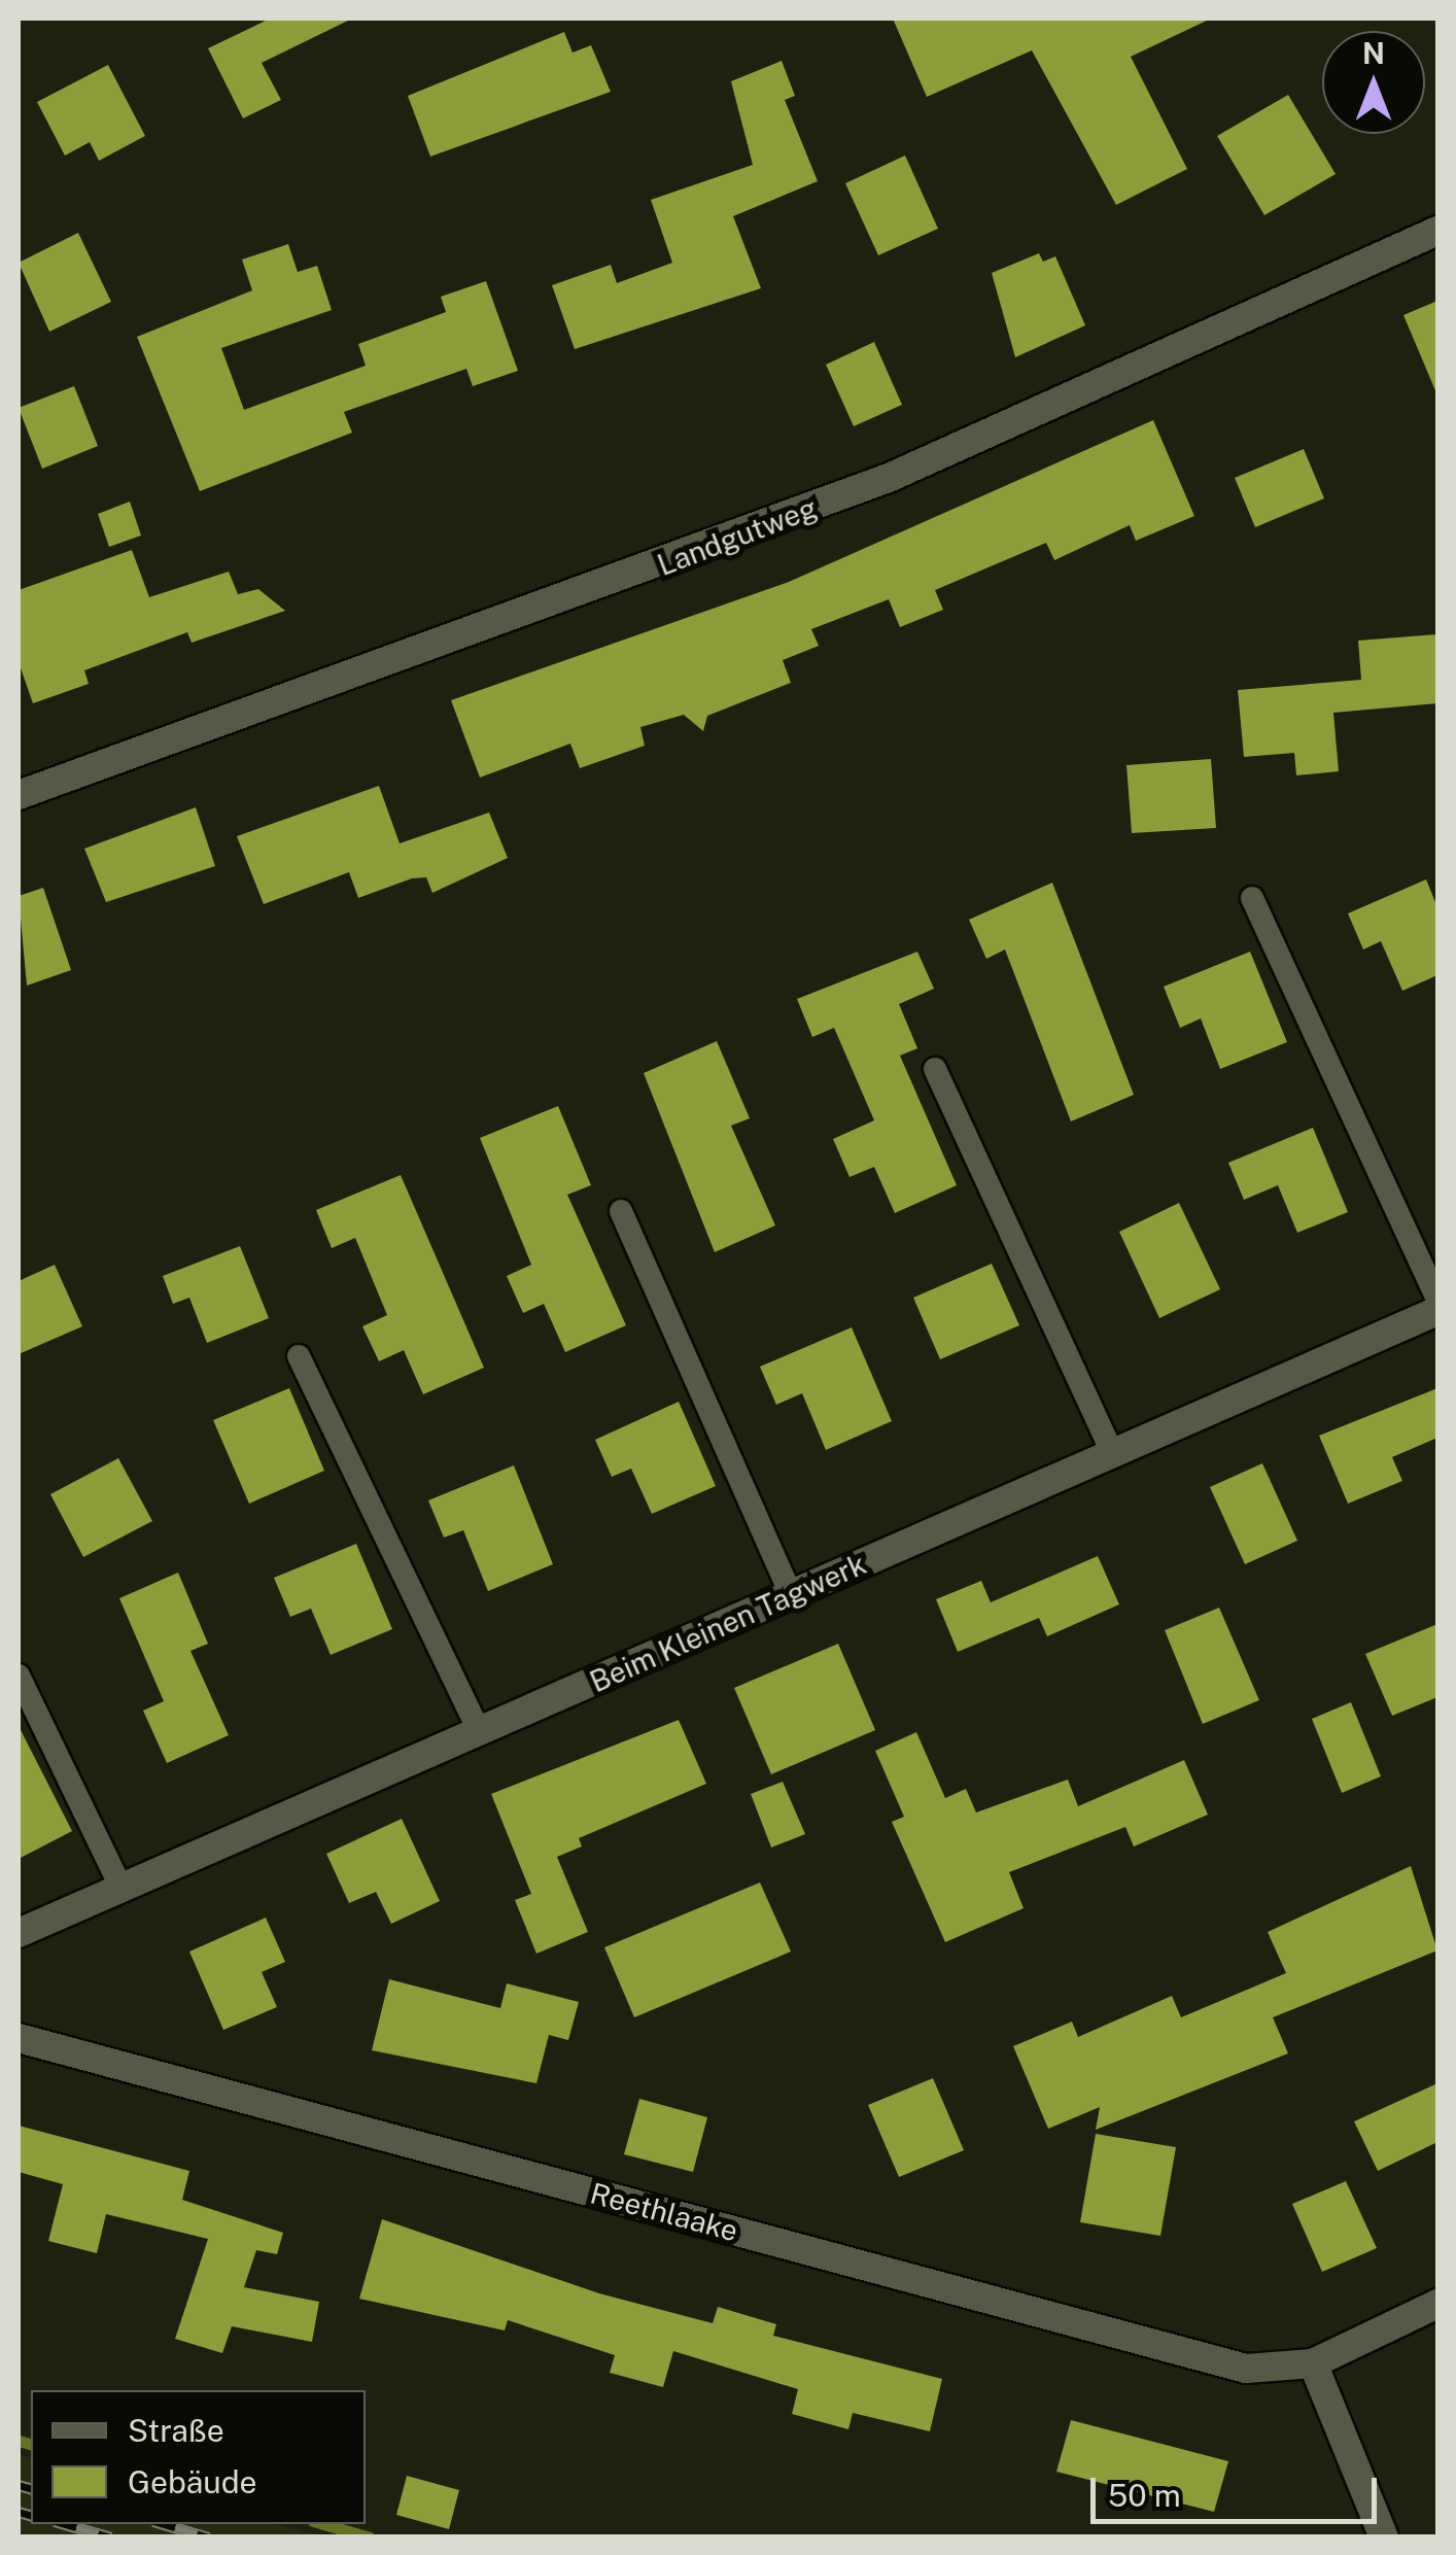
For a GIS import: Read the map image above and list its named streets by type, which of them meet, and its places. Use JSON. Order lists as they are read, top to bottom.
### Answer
{
  "streets": {
    "street": ["Landgutweg", "Beim Kleinen Tagwerk", "Reethlaake"]
  },
  "legend": ["Straße", "Gebäude"],
  "scale_bar": "50 m",
  "north": "top"
}
